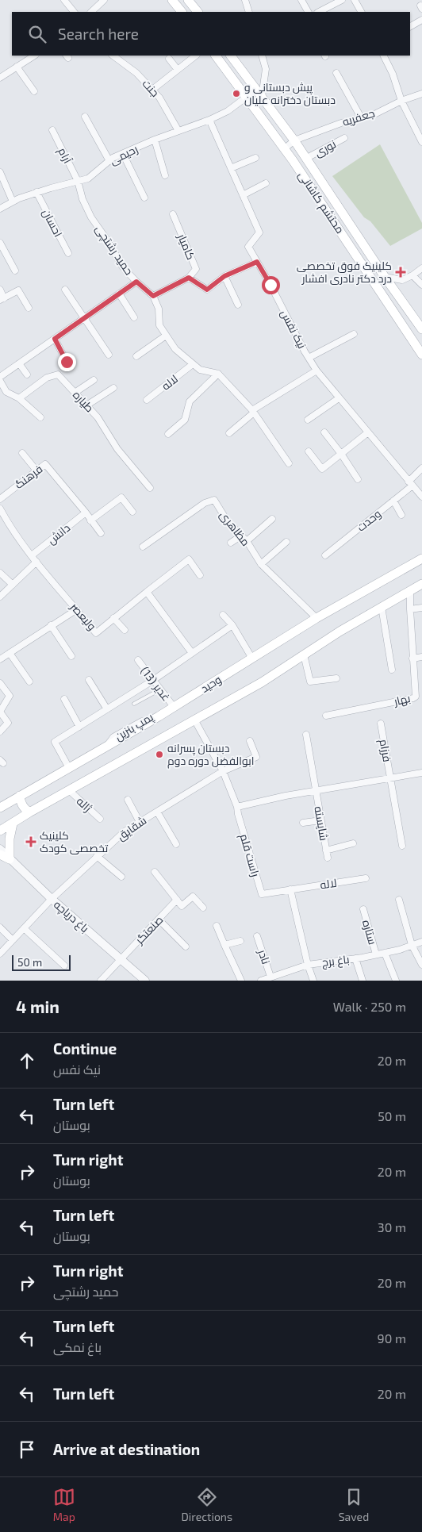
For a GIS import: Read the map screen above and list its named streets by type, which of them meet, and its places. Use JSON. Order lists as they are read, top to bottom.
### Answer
{
  "streets": {
    "main road": ["محتشم کاشانی", "وحید"],
    "street": [
      "جنت",
      "جعفریه",
      "نوری",
      "رحیمی",
      "آرام",
      "احسان",
      "کامیار",
      "حمید رشتچی",
      "نیک نفس",
      "لاله",
      "طیاره",
      "فرهنگ",
      "وحدت",
      "مظاهری",
      "دانش",
      "ولیعصر",
      "غدیر (13)",
      "بهار",
      "فرزام",
      "ژاله",
      "شایسته",
      "شقایق",
      "راست قلم",
      "باغ دریاچه",
      "صنعتگر",
      "ستاره",
      "نادر",
      "باغ برج"
    ]
  },
  "crossings": [
    ["جنت", "رحیمی"],
    ["جعفریه", "محتشم کاشانی"],
    ["نوری", "محتشم کاشانی"],
    ["رحیمی", "آرام"],
    ["رحیمی", "محتشم کاشانی"],
    ["رحیمی", "احسان"],
    ["رحیمی", "حمید رشتچی"],
    ["رحیمی", "نیک نفس"],
    ["آرام", "حمید رشتچی"],
    ["نیک نفس", "وحدت"],
    ["لاله", "راست قلم"],
    ["فرهنگ", "دانش"],
    ["مظاهری", "وحید"],
    ["دانش", "ولیعصر"],
    ["غدیر (13)", "وحید"],
    ["وحید", "بهار"],
    ["وحید", "ژاله"],
    ["وحید", "راست قلم"],
    ["شقایق", "راست قلم"],
    ["شقایق", "باغ دریاچه"],
    ["باغ دریاچه", "صنعتگر"],
    ["ستاره", "باغ برج"],
    ["نادر", "باغ برج"]
  ],
  "places": {
    "other": ["پیش دبستانی و دبستان دخترانه علیان", "دبستان پسرانه ابوالفضل دوره دوم"],
    "health": ["کلینیک فوق تخصصی درد دکتر نادری افشار", "کلینیک تخصصی کودک"]
  },
  "scale_bar": "50 m",
  "page": {
    "search": "Search here",
    "scale": "50 m",
    "heading": ["4 min", "Walk · 250 m"],
    "list": [
      ["Continue", "نیک نفس", "20 m"],
      ["Turn left", "بوستان", "50 m"],
      ["Turn right", "بوستان", "20 m"],
      ["Turn left", "بوستان", "30 m"],
      ["Turn right", "حمید رشتچی", "20 m"],
      ["Turn left", "باغ نمکی", "90 m"],
      ["Turn left", "20 m"],
      "Arrive at destination"
    ],
    "nav": ["Map", "Directions", "Saved"]
  }
}
